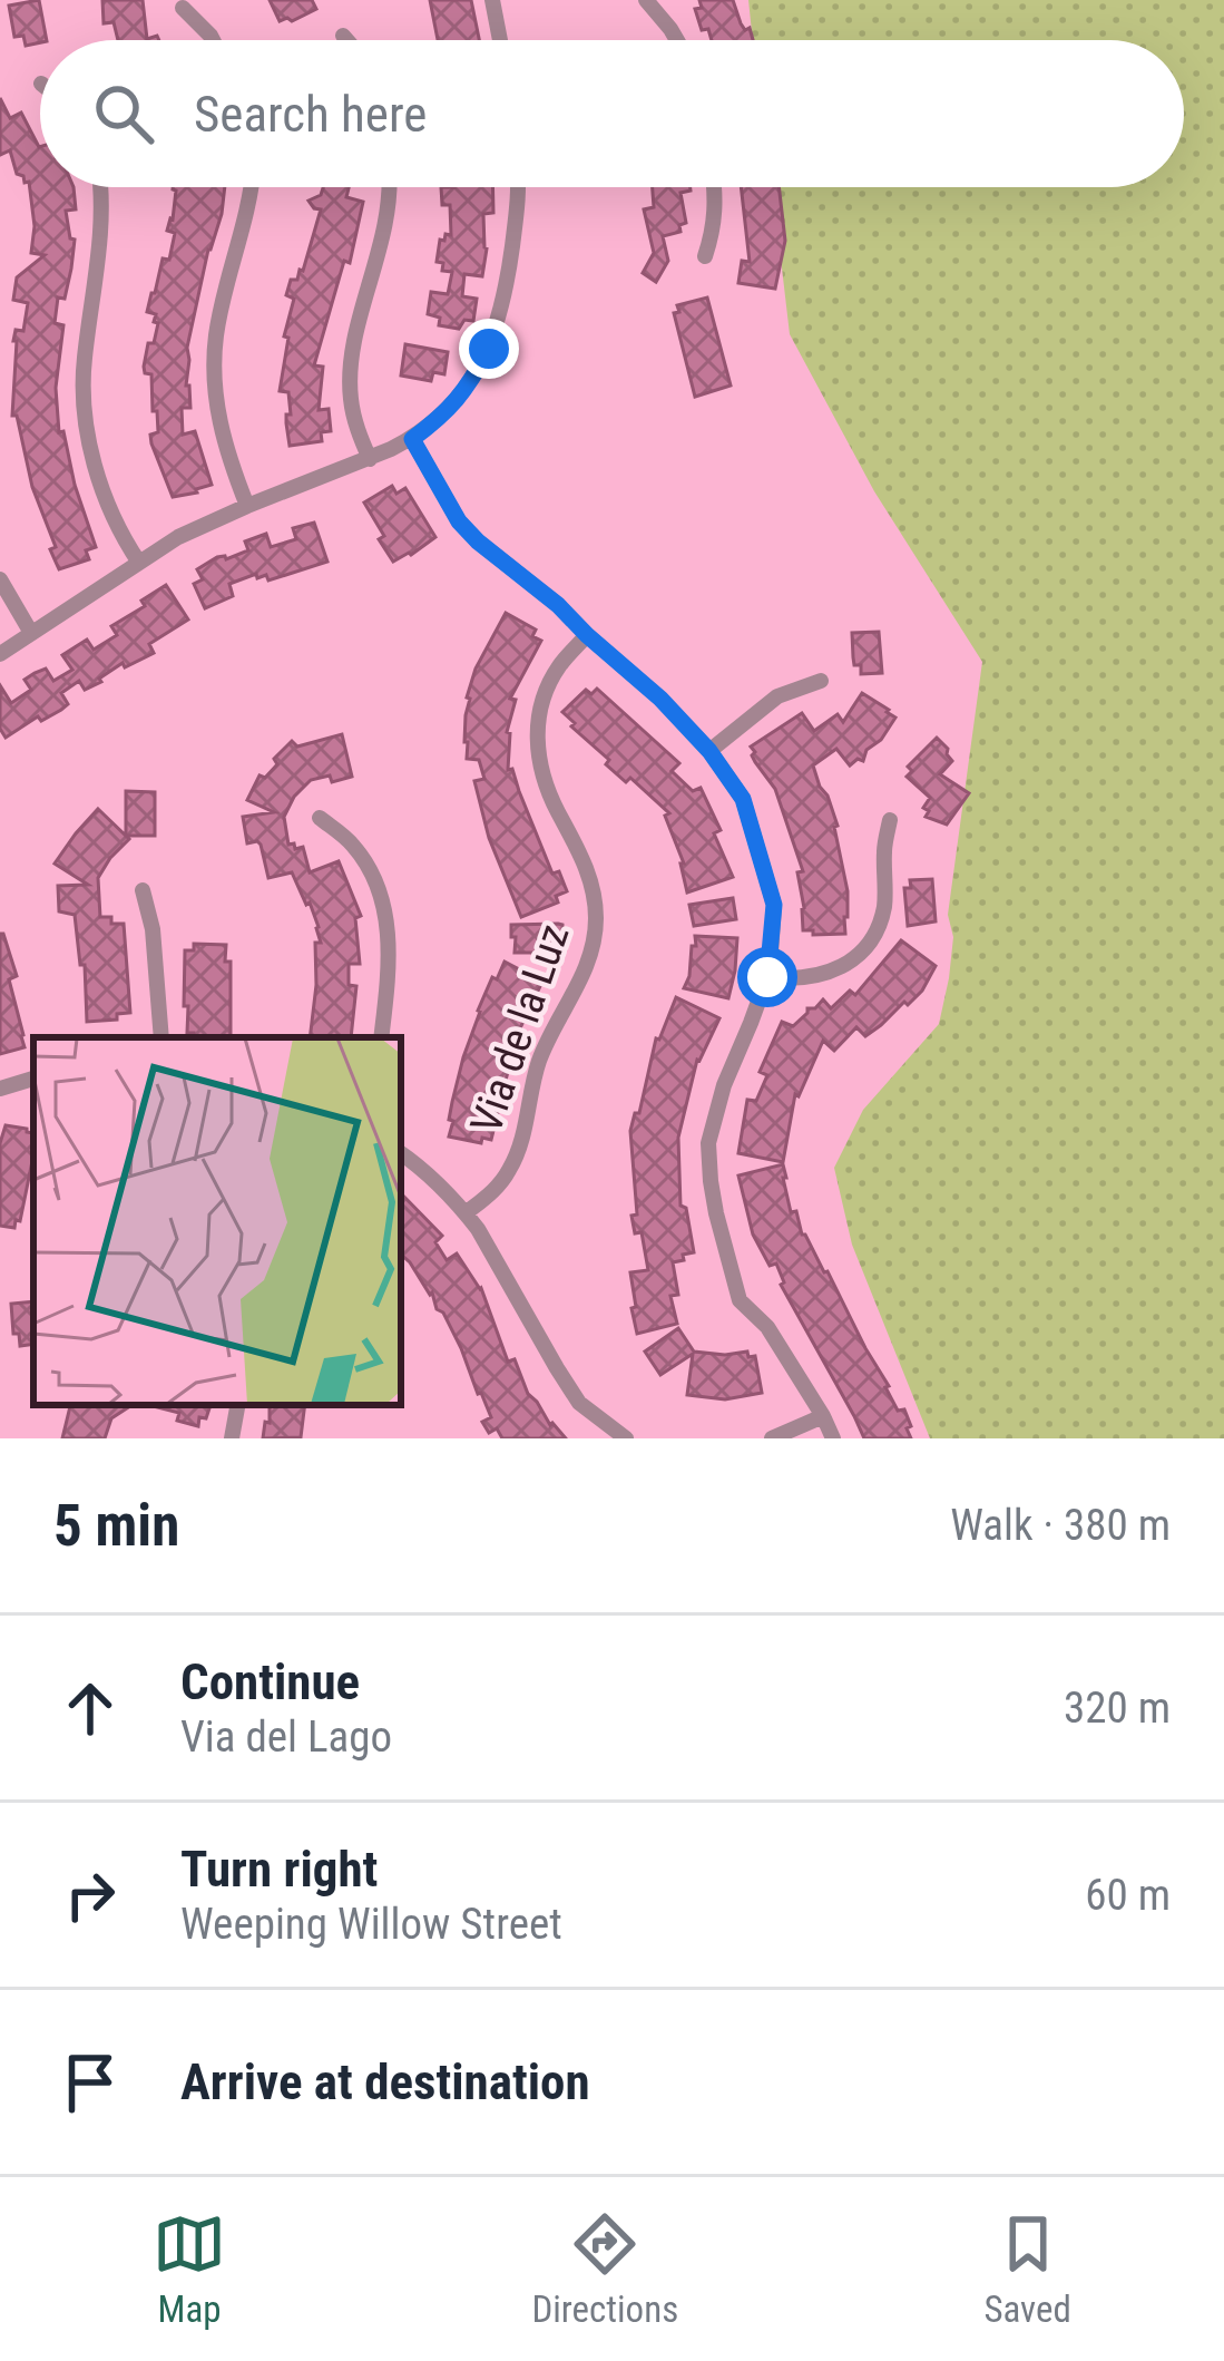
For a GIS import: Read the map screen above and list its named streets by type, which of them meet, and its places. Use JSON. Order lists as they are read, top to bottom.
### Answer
{
  "streets": {
    "street": ["Via de la Luz"]
  },
  "page": {
    "search": "Search here",
    "heading": ["5 min", "Walk · 380 m"],
    "list": [
      ["Continue", "Via del Lago", "320 m"],
      ["Turn right", "Weeping Willow Street", "60 m"],
      "Arrive at destination"
    ],
    "nav": ["Map", "Directions", "Saved"]
  }
}
